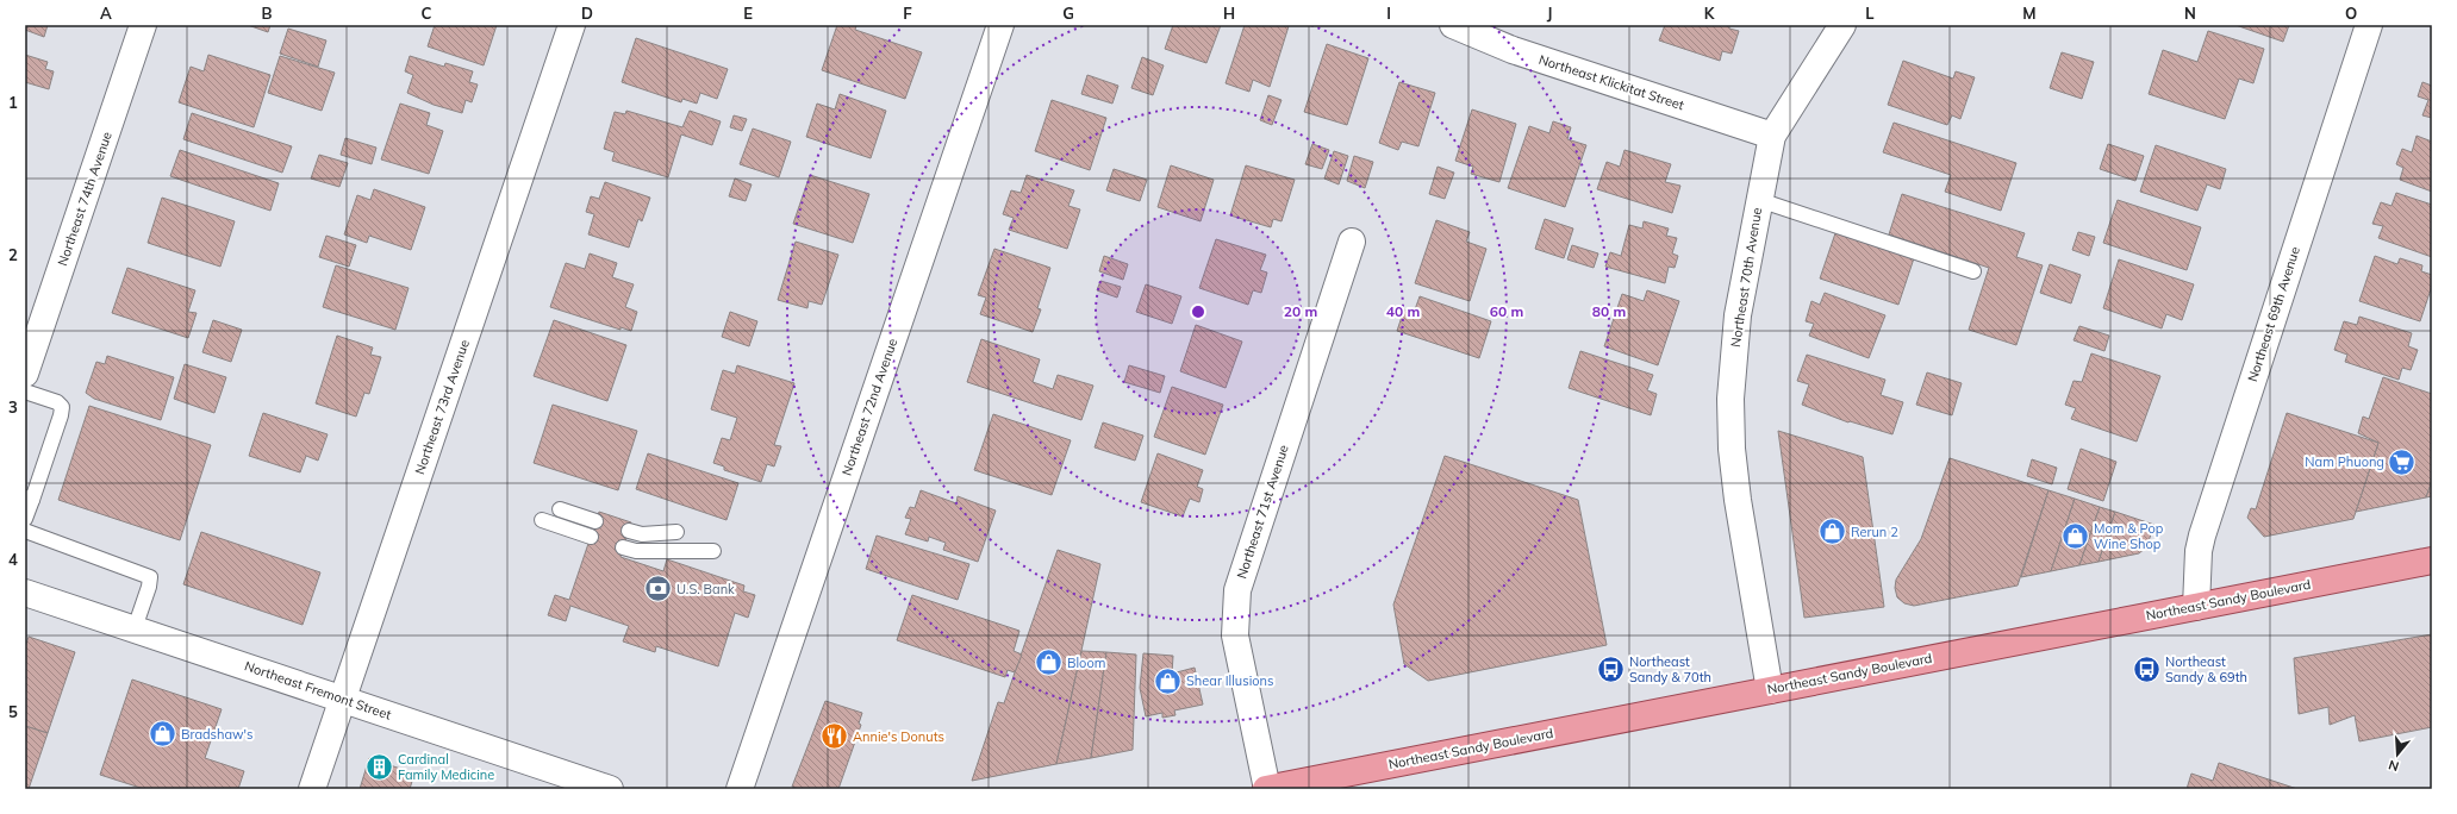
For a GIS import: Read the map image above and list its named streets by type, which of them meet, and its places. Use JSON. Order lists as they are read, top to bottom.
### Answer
{
  "streets": {
    "main road": ["Northeast Sandy Boulevard"],
    "street": [
      "Northeast Klickitat Street",
      "Northeast 74th Avenue",
      "Northeast 70th Avenue",
      "Northeast 69th Avenue",
      "Northeast 73rd Avenue",
      "Northeast 72nd Avenue",
      "Northeast 71st Avenue",
      "Northeast Fremont Street"
    ]
  },
  "crossings": [
    ["Northeast Klickitat Street", "Northeast 70th Avenue"],
    ["Northeast 70th Avenue", "Northeast Sandy Boulevard"],
    ["Northeast 69th Avenue", "Northeast Sandy Boulevard"],
    ["Northeast 73rd Avenue", "Northeast Fremont Street"],
    ["Northeast 71st Avenue", "Northeast Sandy Boulevard"]
  ],
  "places": {
    "supermarket": ["Nam Phuong"],
    "shop": [
      "Rerun 2",
      "Mom & Pop Wine Shop",
      "Bloom",
      "Shear Illusions",
      "Bradshaw's"
    ],
    "bank": ["U.S. Bank"],
    "bus stop": ["Northeast Sandy & 70th", "Northeast Sandy & 69th"],
    "restaurant": ["Annie's Donuts"],
    "building": ["Cardinal Family Medicine"]
  },
  "north": "bottom",
  "grid": {
    "columns": [
      "A",
      "B",
      "C",
      "D",
      "E",
      "F",
      "G",
      "H",
      "I",
      "J",
      "K",
      "L",
      "M",
      "N",
      "O"
    ],
    "rows": [
      "1",
      "2",
      "3",
      "4",
      "5"
    ]
  },
  "rings": [
    "20 m",
    "40 m",
    "60 m",
    "80 m"
  ]
}
